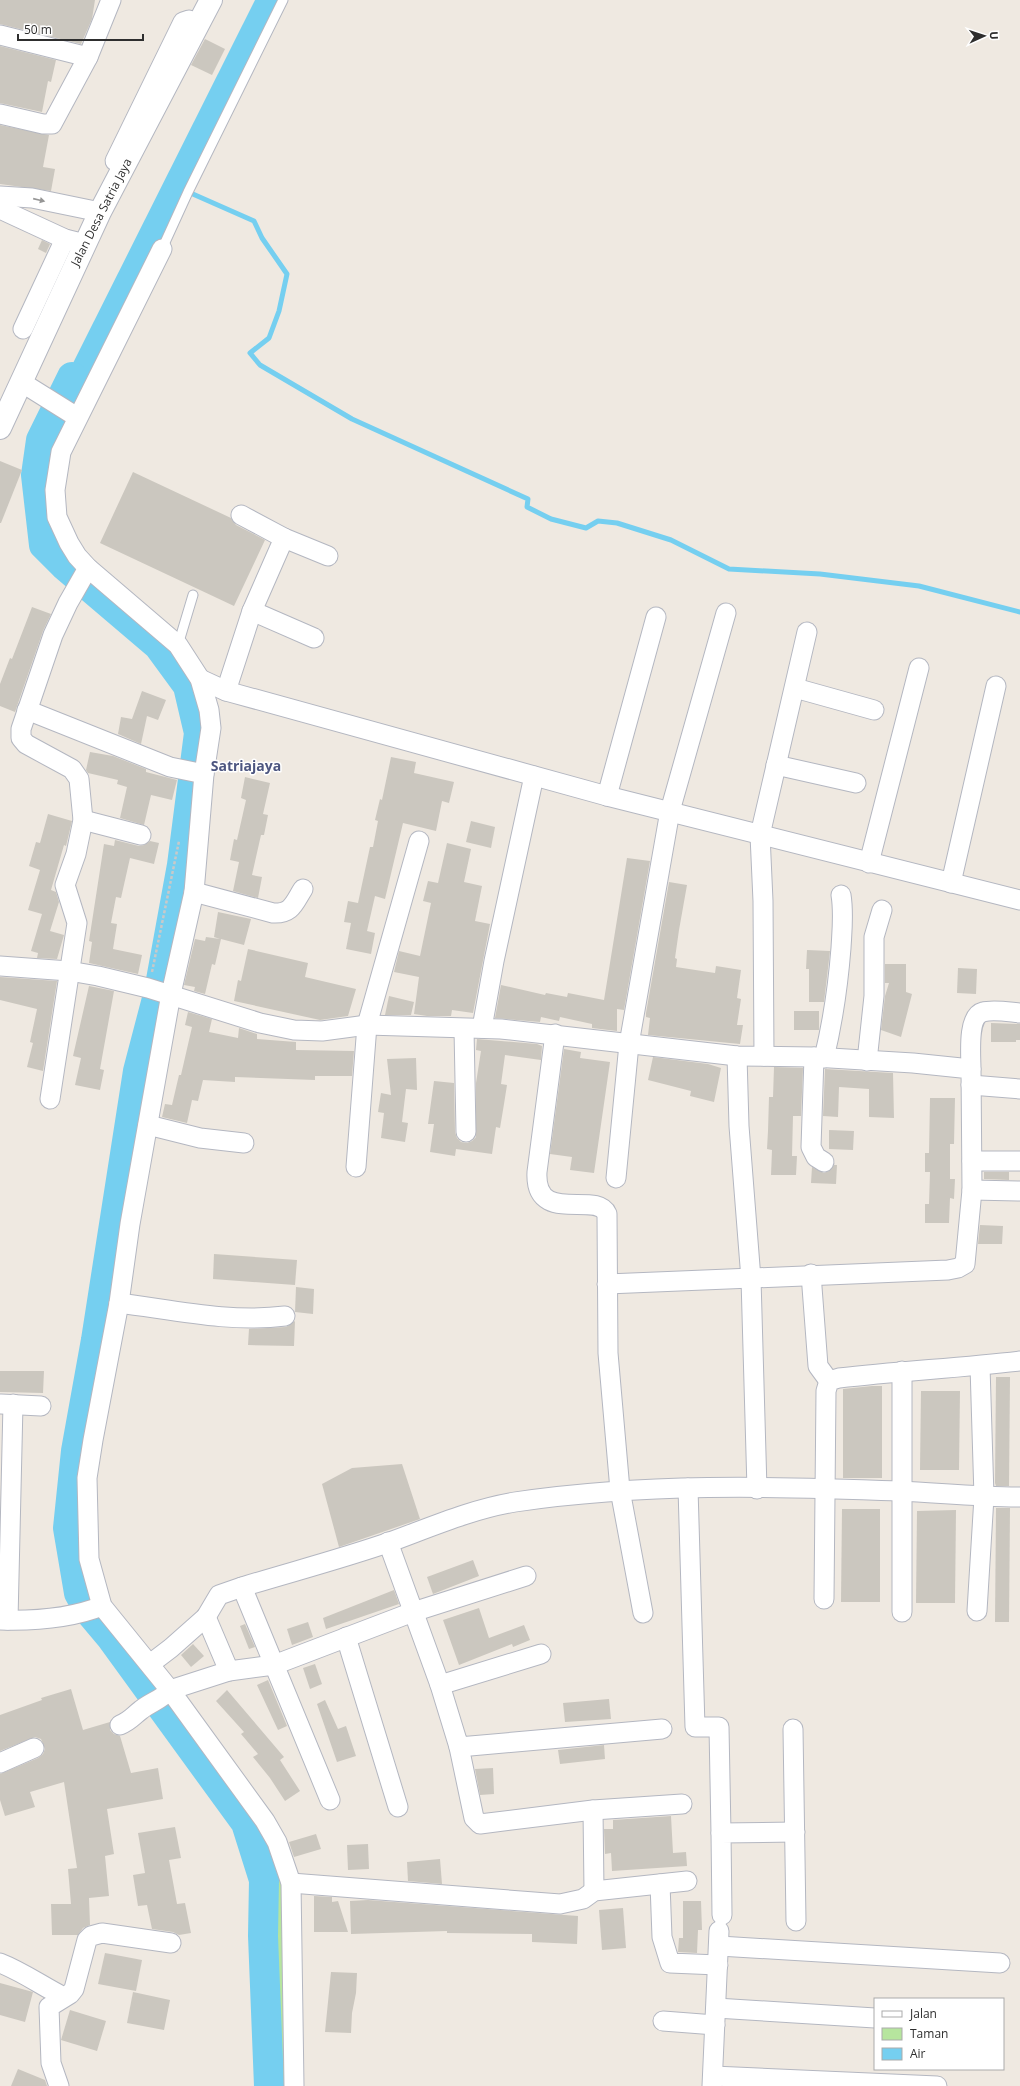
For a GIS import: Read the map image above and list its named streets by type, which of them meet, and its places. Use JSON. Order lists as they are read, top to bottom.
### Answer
{
  "streets": {
    "street": ["Jalan Desa Satria Jaya"]
  },
  "districts": ["Satriajaya"],
  "legend": ["Jalan", "Taman", "Air"],
  "scale_bar": "50 m",
  "north": "right"
}
